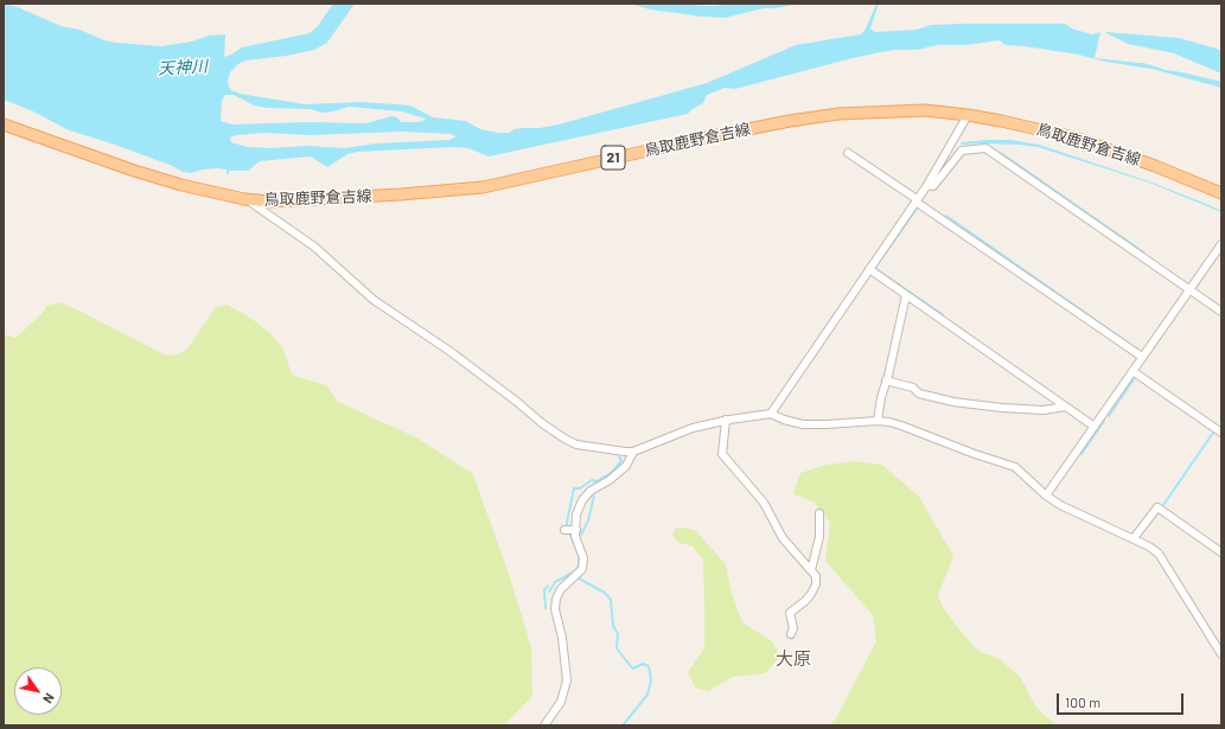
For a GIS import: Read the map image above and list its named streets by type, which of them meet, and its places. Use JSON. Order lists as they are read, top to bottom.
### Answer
{
  "streets": {
    "main road": ["鳥取鹿野倉吉線", "21"]
  },
  "districts": ["大原"],
  "water": ["天神川"],
  "scale_bar": "100 m",
  "north": "bottom right"
}
